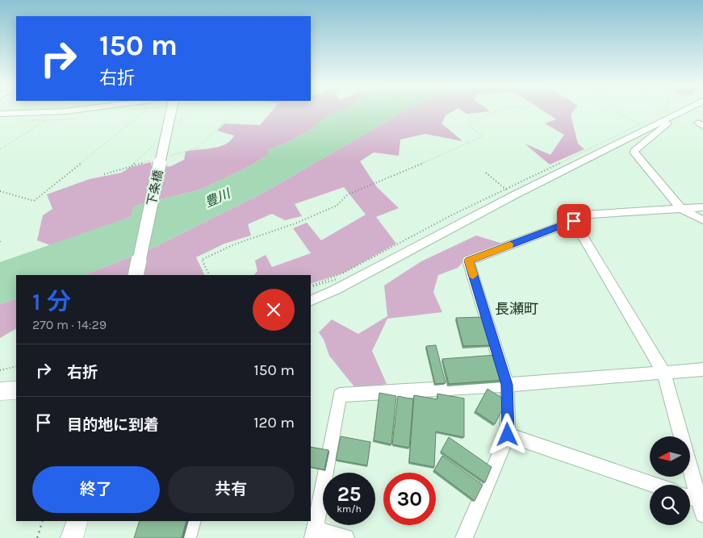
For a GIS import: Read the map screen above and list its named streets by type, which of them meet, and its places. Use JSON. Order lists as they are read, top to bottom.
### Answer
{
  "streets": {
    "main road": ["下条橋"]
  },
  "districts": ["長瀬町"],
  "water": ["豊川"],
  "north": "left",
  "page": {
    "turn": ["150 m", "右折"],
    "heading": ["1 分", "270 m · 14:29"],
    "list": [
      {
        "name": "右折",
        "value": "150 m"
      },
      {
        "name": "目的地に到着",
        "value": "120 m"
      }
    ],
    "buttons": ["終了", "共有"],
    "speed": "25 km/h",
    "limit": "30"
  }
}
